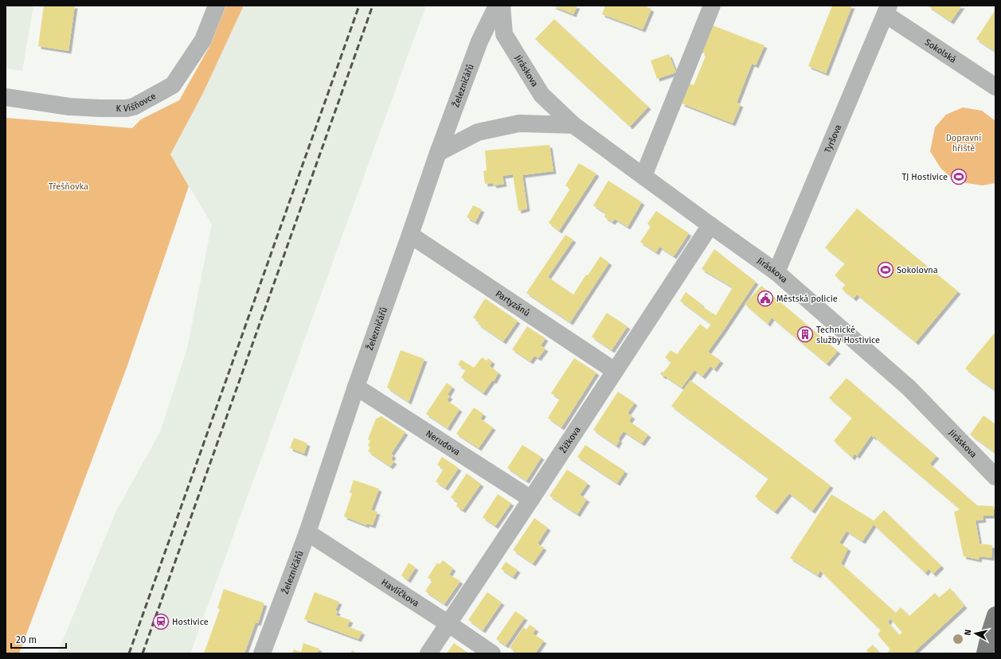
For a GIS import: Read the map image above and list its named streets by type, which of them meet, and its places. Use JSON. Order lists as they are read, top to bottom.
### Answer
{
  "streets": {
    "street": [
      "Sokolská",
      "Jiráskova",
      "Železničářů",
      "K Višňovce",
      "Tyršova",
      "Partyzánů",
      "Žižkova",
      "Nerudova",
      "Havlíčkova"
    ]
  },
  "crossings": [
    ["Sokolská", "Tyršova"],
    ["Jiráskova", "Tyršova"],
    ["Jiráskova", "Žižkova"],
    ["Železničářů", "Partyzánů"],
    ["Železničářů", "Nerudova"],
    ["Železničářů", "Havlíčkova"],
    ["Partyzánů", "Žižkova"],
    ["Žižkova", "Nerudova"],
    ["Žižkova", "Havlíčkova"]
  ],
  "parks": ["Dopravní hřiště", "Třešňovka"],
  "places": {
    "sports": ["TJ Hostivice", "Sokolovna"],
    "public building": ["Městská policie"],
    "building": ["Technické služby Hostivice"],
    "station": ["Hostivice"]
  },
  "scale_bar": "20 m",
  "north": "left"
}
